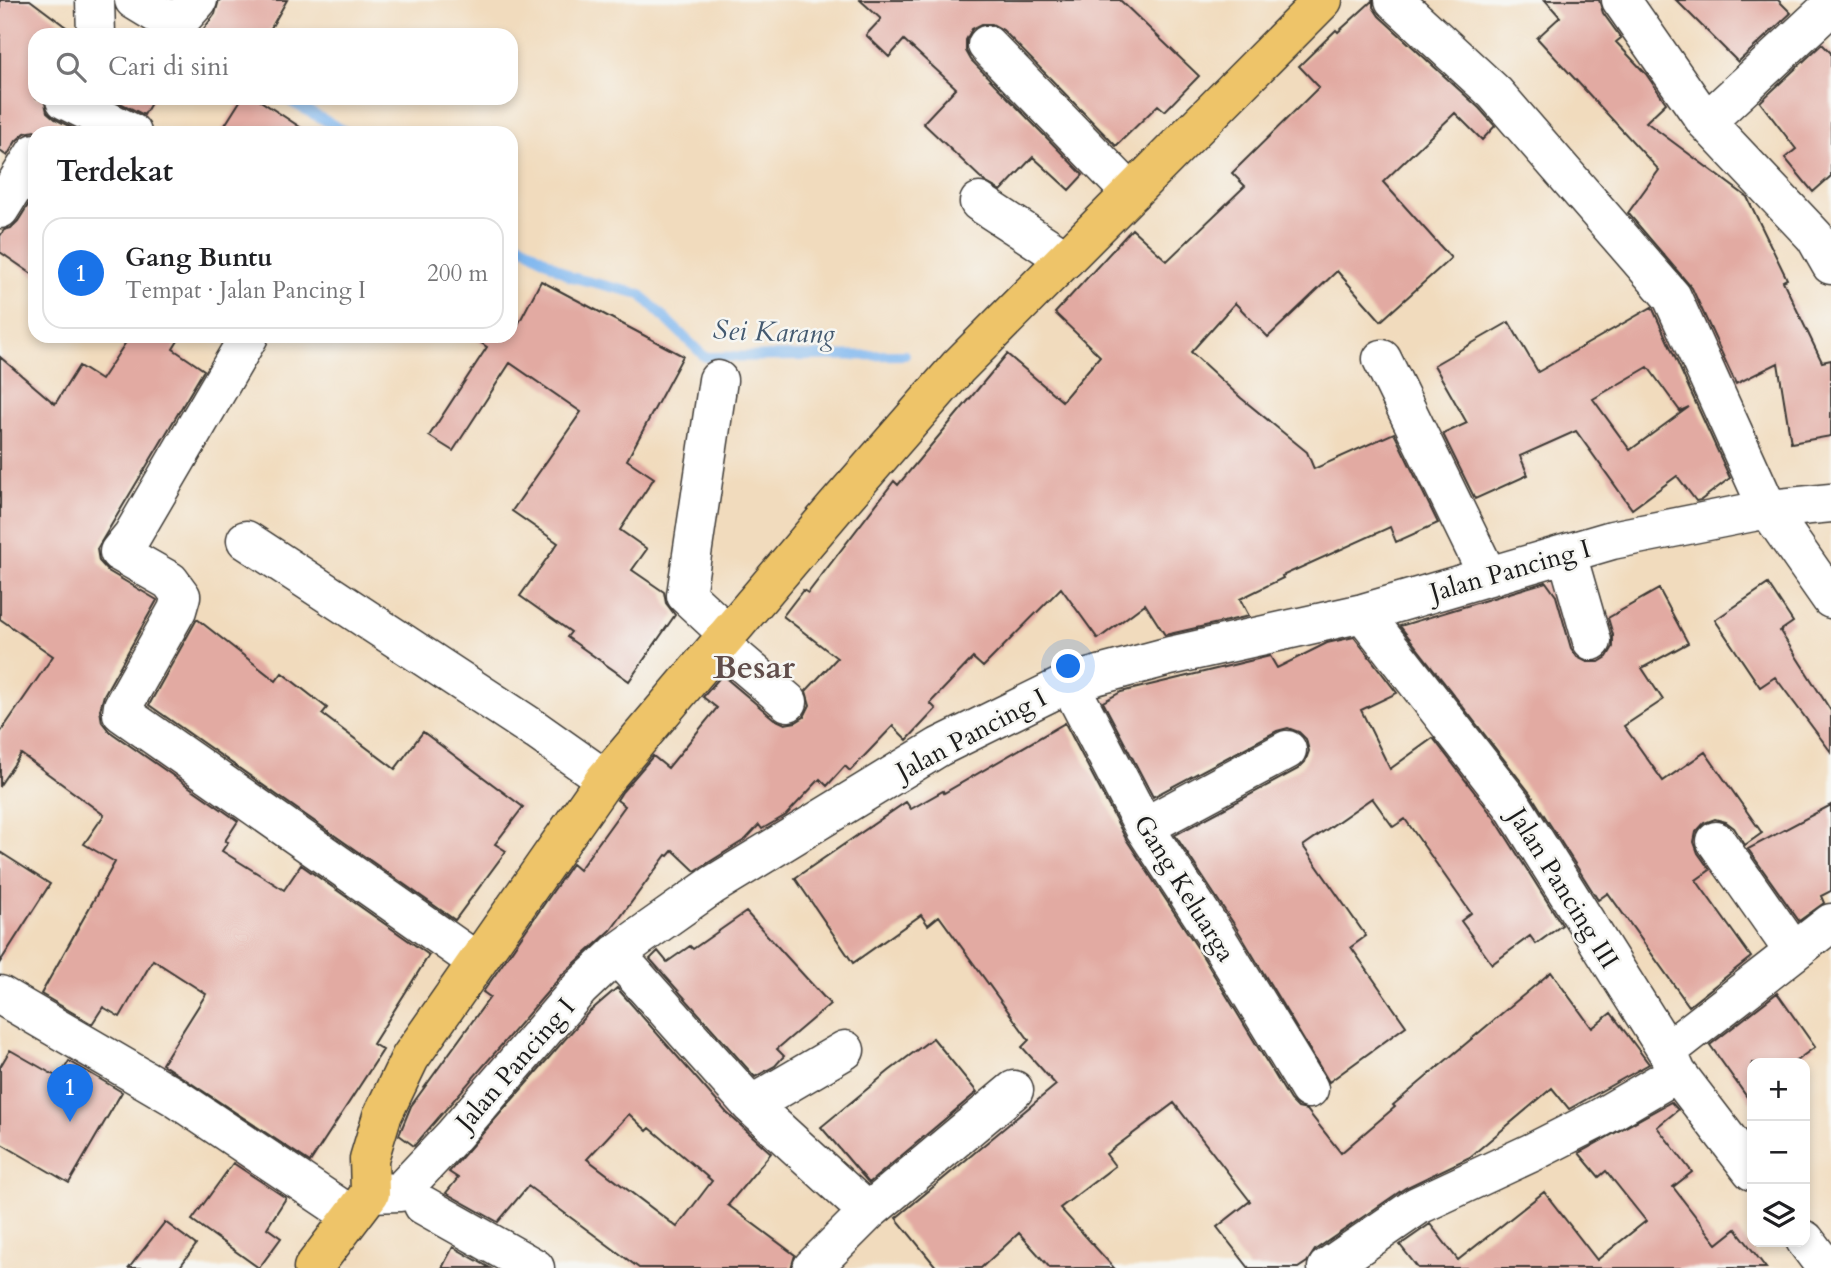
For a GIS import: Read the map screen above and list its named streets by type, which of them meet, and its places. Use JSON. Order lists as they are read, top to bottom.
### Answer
{
  "streets": {
    "street": ["Jalan Pancing I", "Gang Keluarga", "Jalan Pancing III"]
  },
  "crossings": [
    ["Jalan Pancing I", "Gang Keluarga"],
    ["Jalan Pancing I", "Jalan Pancing III"]
  ],
  "districts": ["Besar"],
  "water": ["Sei Karang"],
  "page": {
    "search": "Cari di sini",
    "heading": "Terdekat",
    "list": [
      {
        "mark": "1",
        "name": "Gang Buntu",
        "note": "Tempat · Jalan Pancing I",
        "value": "200 m"
      }
    ],
    "map_buttons": ["+", "−"],
    "pins": "1"
  }
}
